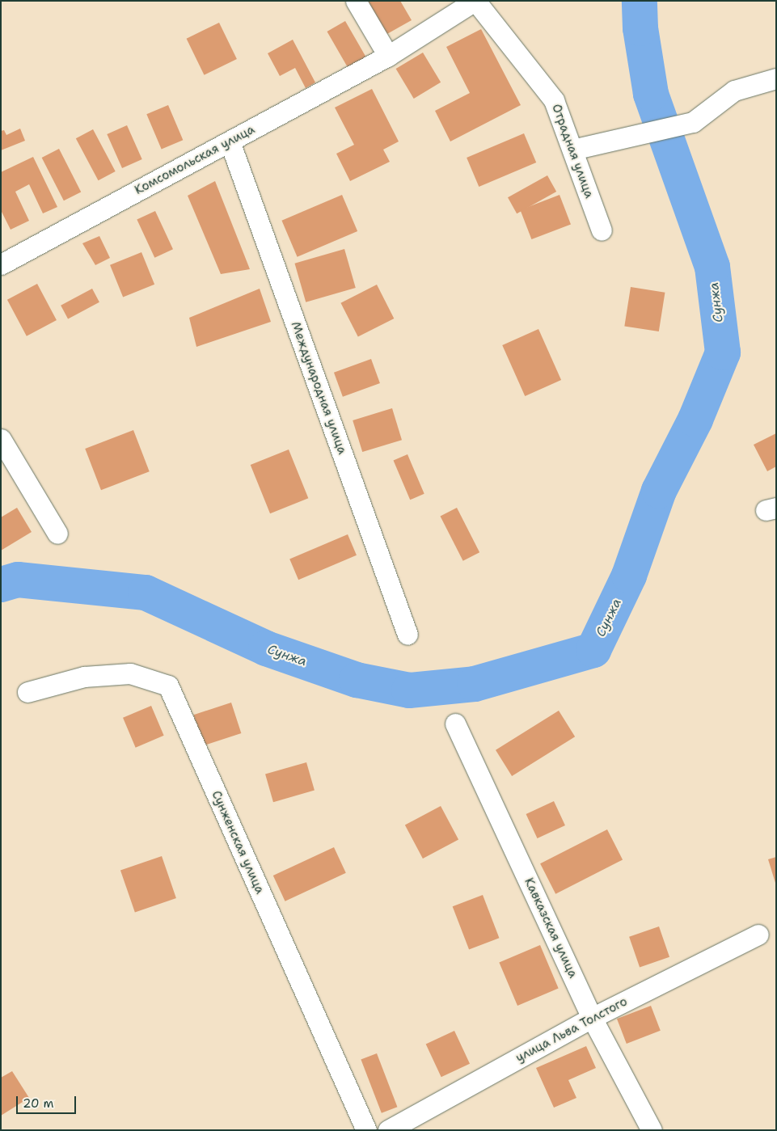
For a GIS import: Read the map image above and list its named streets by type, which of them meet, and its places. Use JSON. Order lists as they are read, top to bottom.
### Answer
{
  "streets": {
    "street": [
      "Отрадная улица",
      "Комсомольская улица",
      "Международная улица",
      "Сунженская улица",
      "Кавказская улица",
      "улица Льва Толстого"
    ]
  },
  "crossings": [
    ["Отрадная улица", "Комсомольская улица"],
    ["Комсомольская улица", "Международная улица"],
    ["Кавказская улица", "улица Льва Толстого"]
  ],
  "water": ["Сунжа"],
  "scale_bar": "20 m"
}
